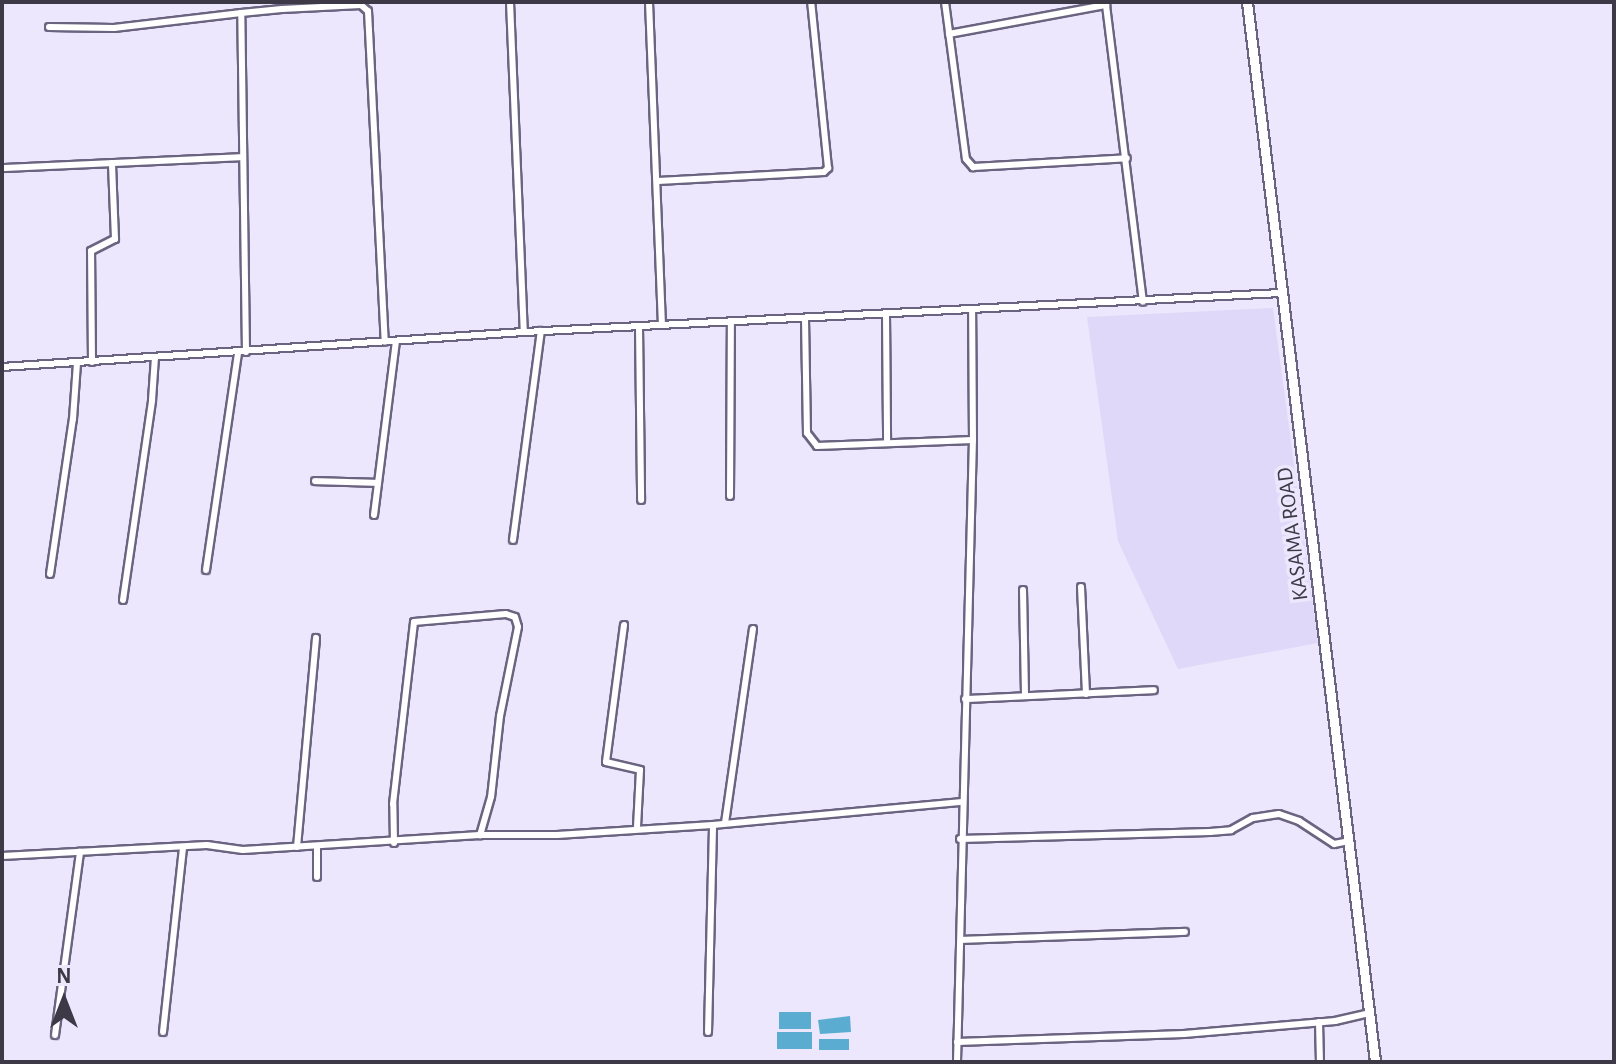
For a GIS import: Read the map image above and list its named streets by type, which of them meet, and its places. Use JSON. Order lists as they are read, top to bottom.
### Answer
{
  "streets": {
    "street": ["KASAMA ROAD"]
  },
  "north": "top"
}
